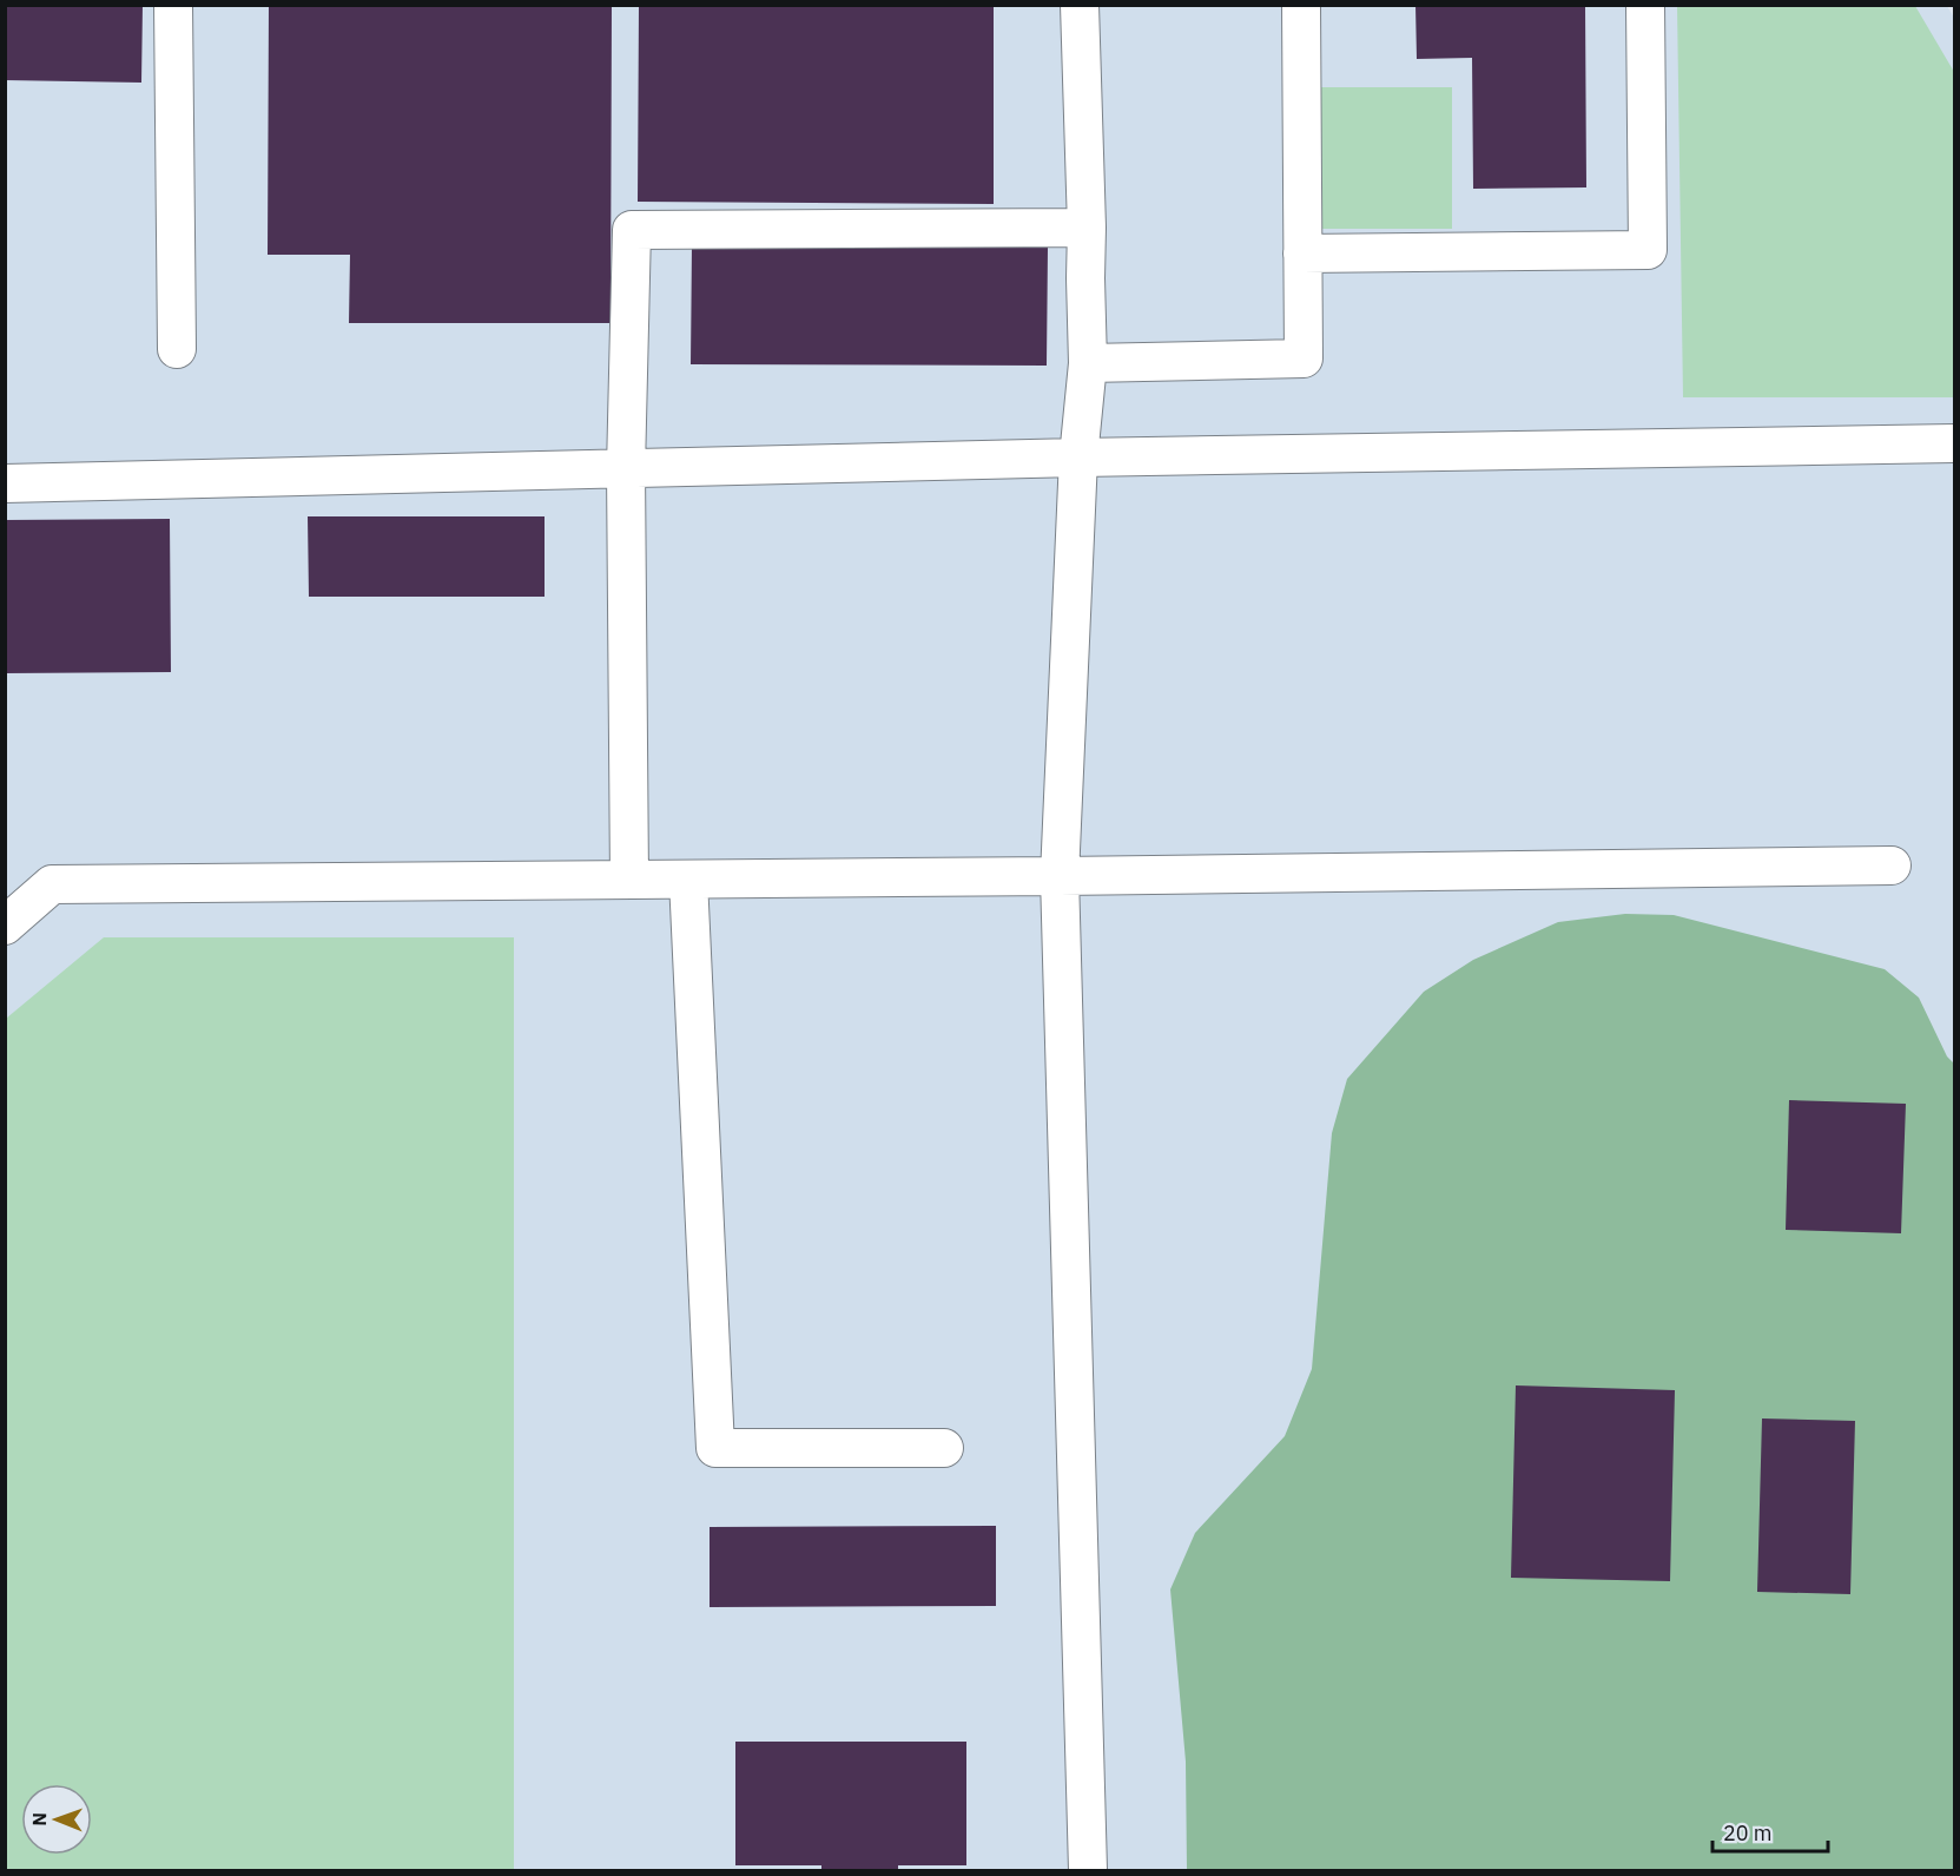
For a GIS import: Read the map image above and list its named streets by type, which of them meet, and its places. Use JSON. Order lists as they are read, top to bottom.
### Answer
{
  "scale_bar": "20 m",
  "north": "left"
}
